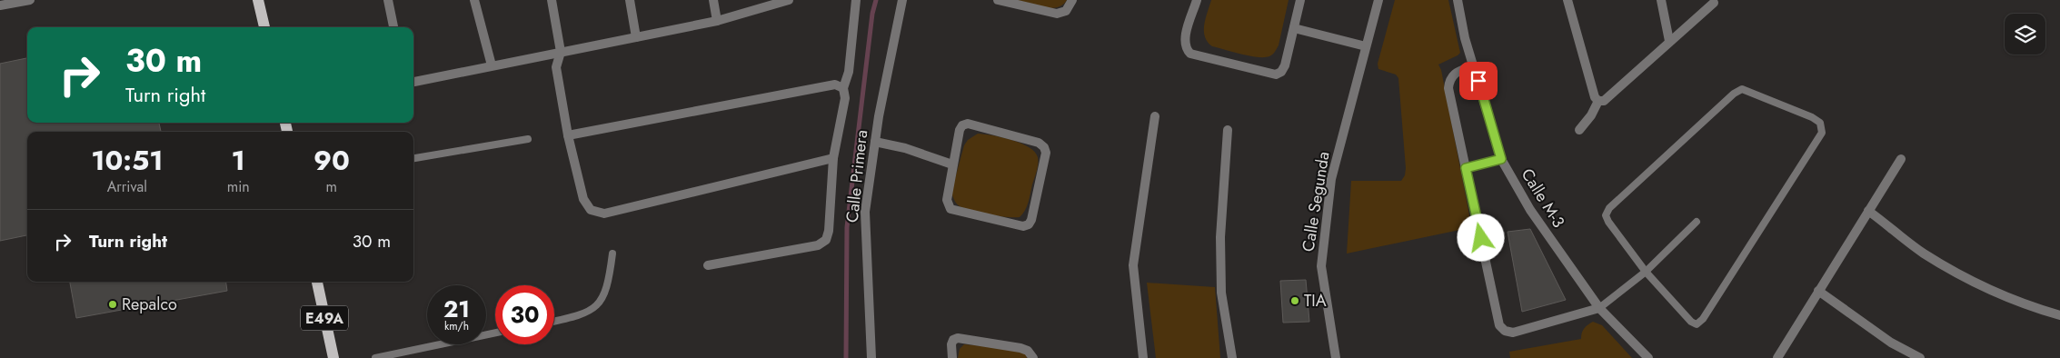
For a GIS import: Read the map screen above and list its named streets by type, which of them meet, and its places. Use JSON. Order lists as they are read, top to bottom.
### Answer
{
  "streets": {
    "main road": ["E49A"],
    "street": ["Calle Primera", "Calle M-3", "Calle Segunda"]
  },
  "places": ["TIA", "Repalco"],
  "page": {
    "turn": ["30 m", "Turn right"],
    "eta": [
      "10:51",
      "Arrival",
      "1",
      "min",
      "90",
      "m"
    ],
    "list": [
      {
        "name": "Turn right",
        "value": "30 m"
      }
    ],
    "speed": "21 km/h",
    "limit": "30"
  }
}
